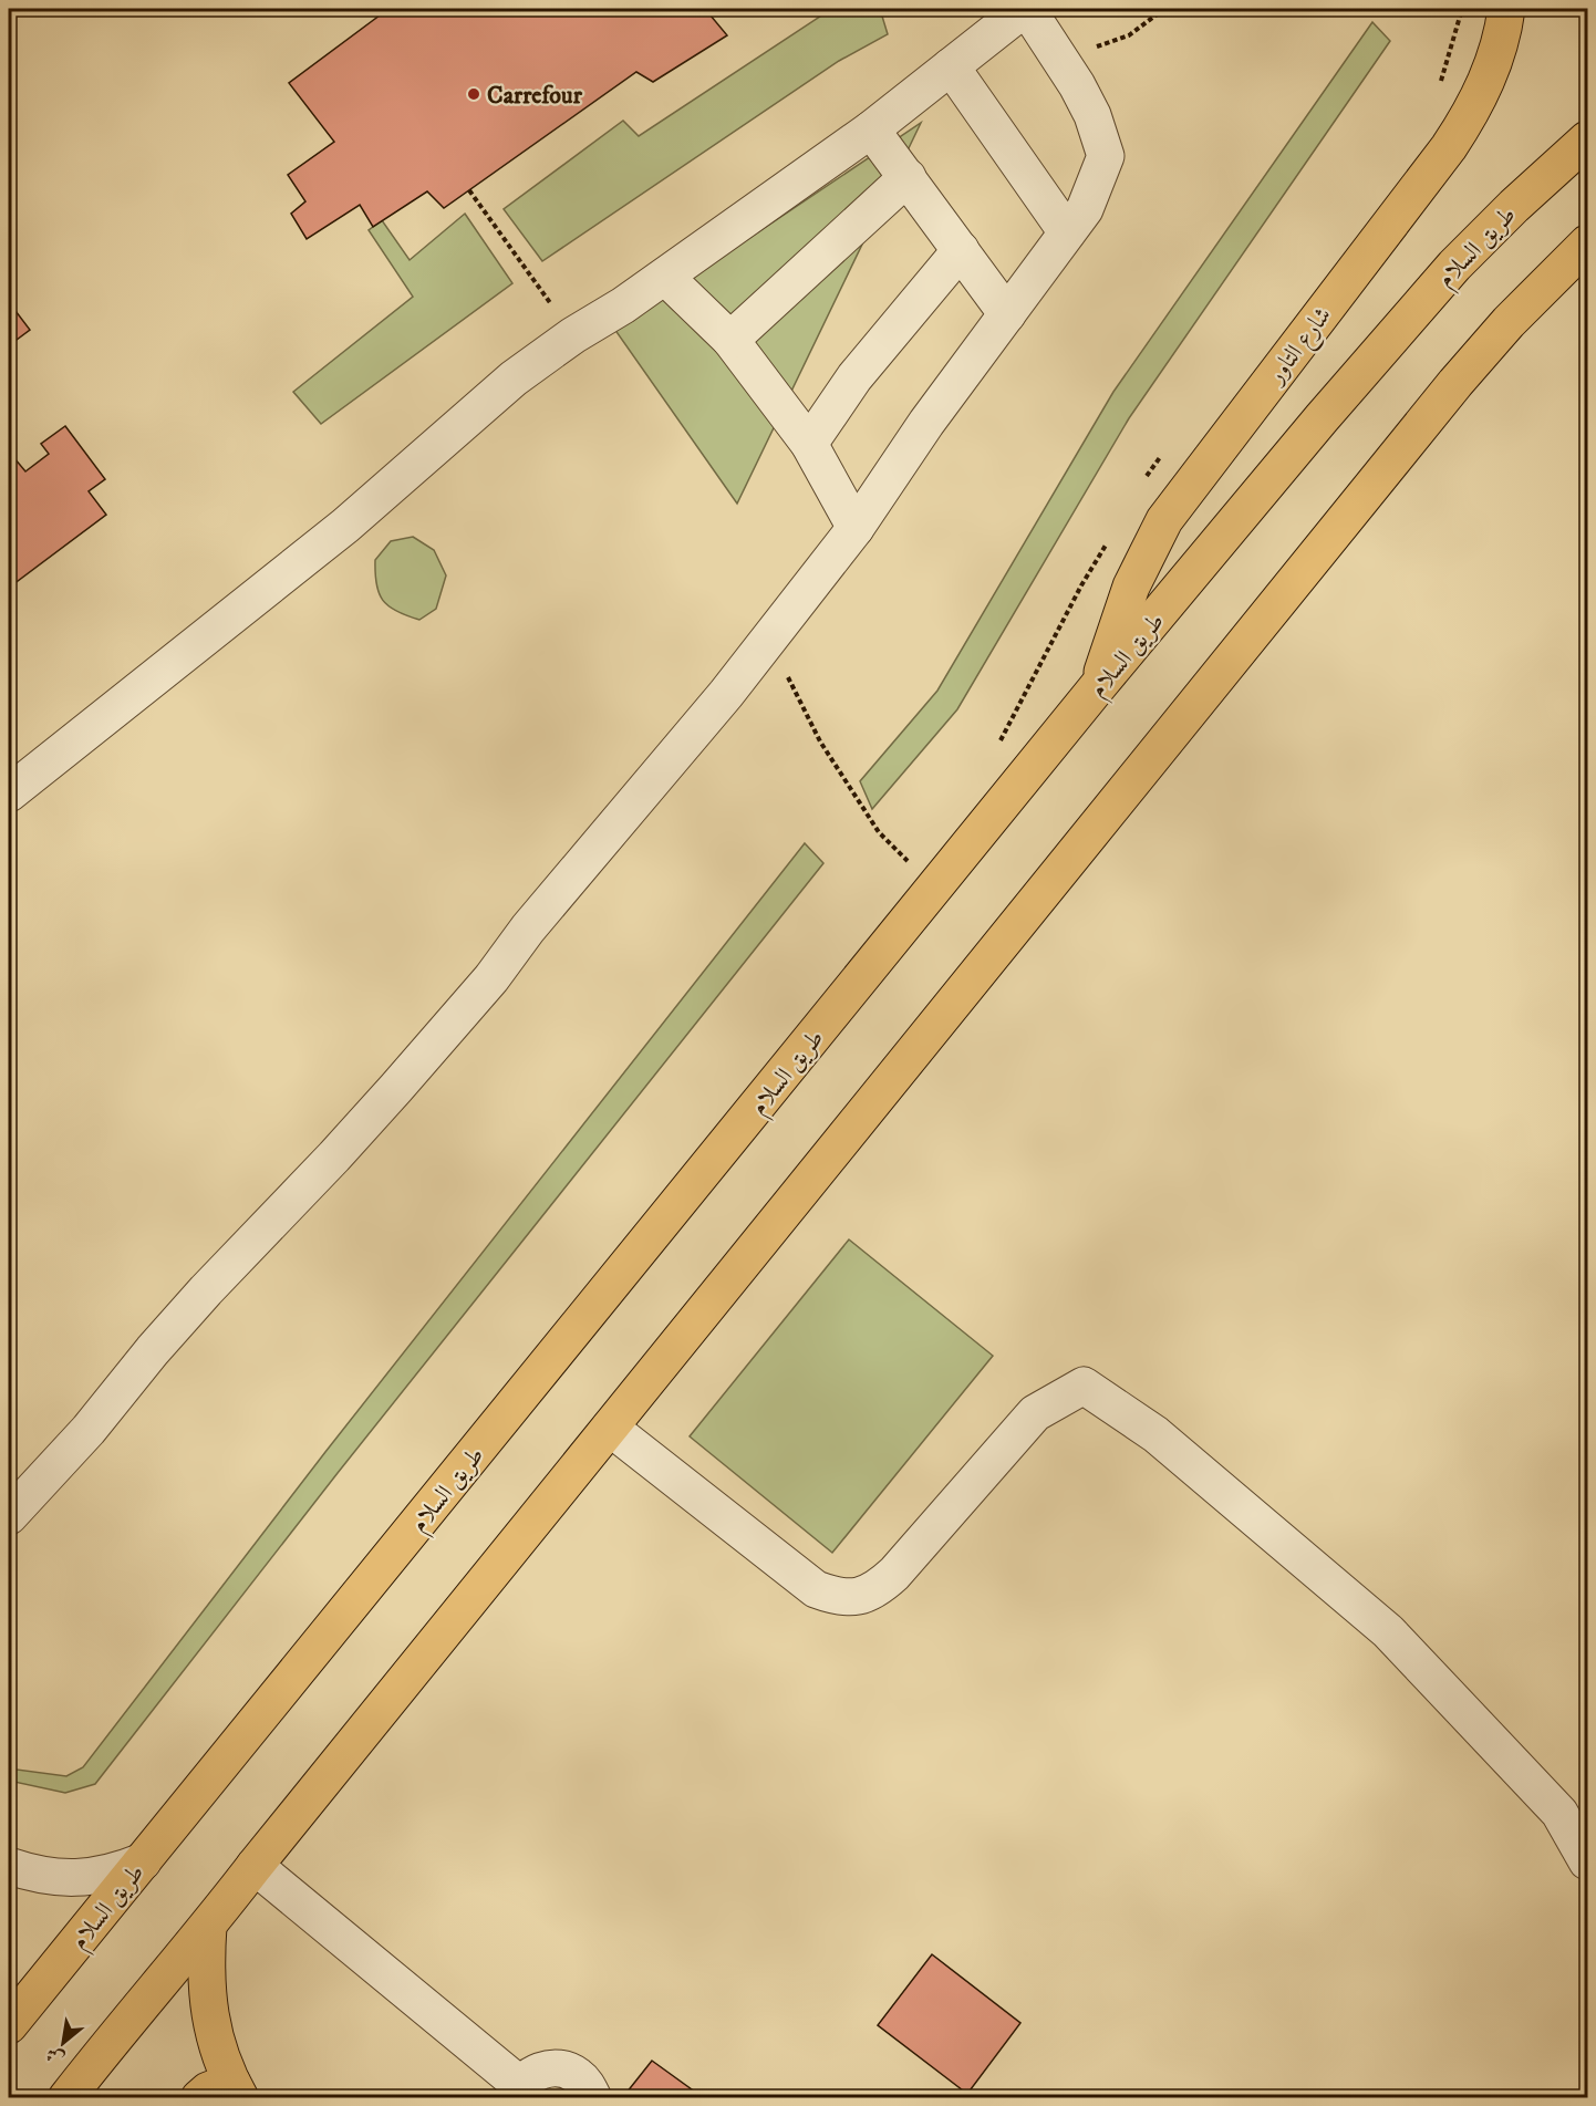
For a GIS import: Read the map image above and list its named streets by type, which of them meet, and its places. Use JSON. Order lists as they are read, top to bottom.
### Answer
{
  "streets": {
    "main road": ["طريق السلام", "شارع التاور"]
  },
  "crossings": [
    ["طريق السلام", "شارع التاور"]
  ],
  "places": ["Carrefour"],
  "north": "bottom left"
}
